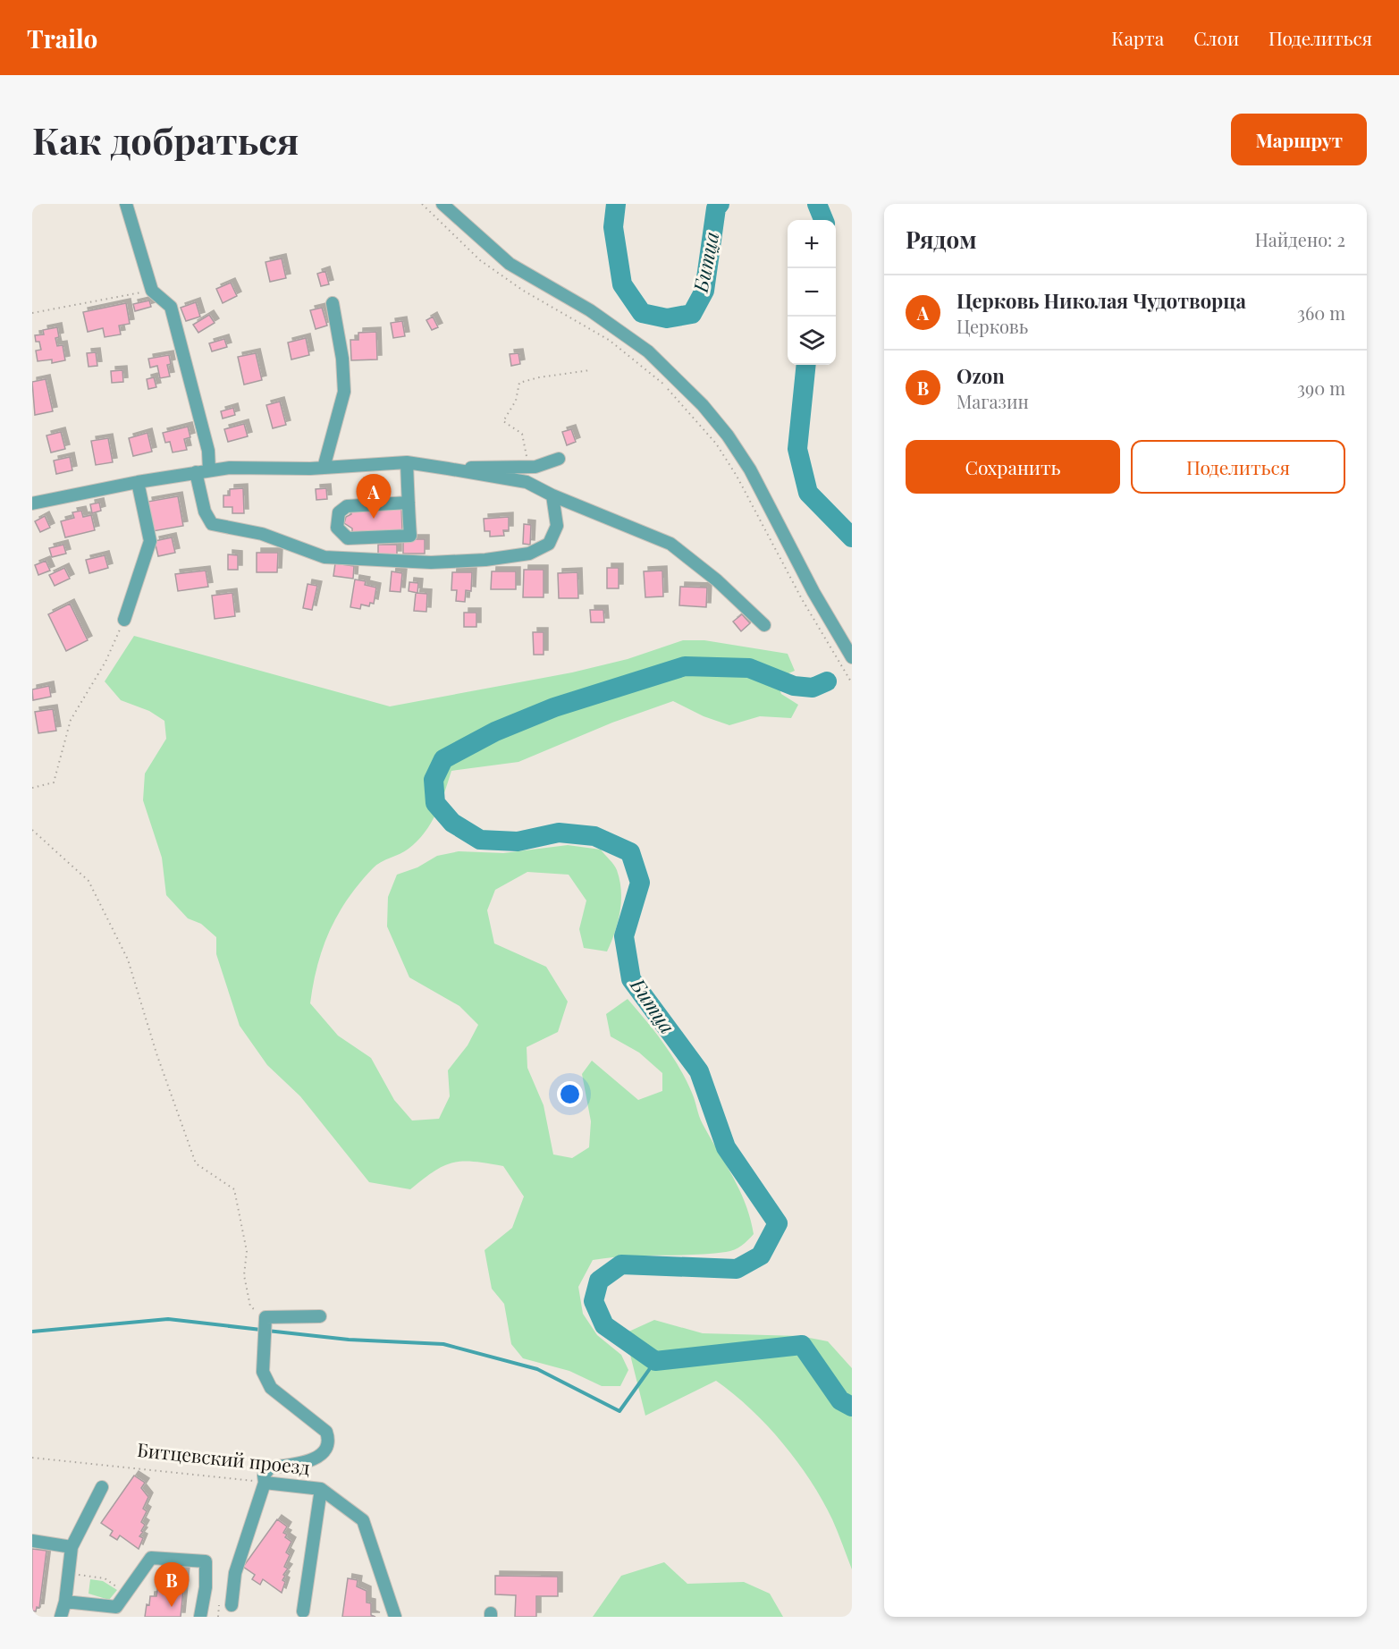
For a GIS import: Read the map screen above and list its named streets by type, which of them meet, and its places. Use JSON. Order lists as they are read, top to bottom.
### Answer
{
  "streets": {
    "street": ["Битцевский проезд"]
  },
  "water": ["Битца"],
  "page": {
    "header": "Trailo",
    "nav": ["Карта", "Слои", "Поделиться"],
    "buttons": [
      "Маршрут",
      ["Сохранить", "Поделиться"]
    ],
    "title": "Как добраться",
    "heading": ["Рядом", "Найдено: 2"],
    "map_buttons": ["+", "−"],
    "list": [
      {
        "mark": "A",
        "name": "Церковь Николая Чудотворца",
        "note": "Церковь",
        "value": "360 m"
      },
      {
        "mark": "B",
        "name": "Ozon",
        "note": "Магазин",
        "value": "390 m"
      }
    ],
    "pins": ["A", "B"]
  }
}
